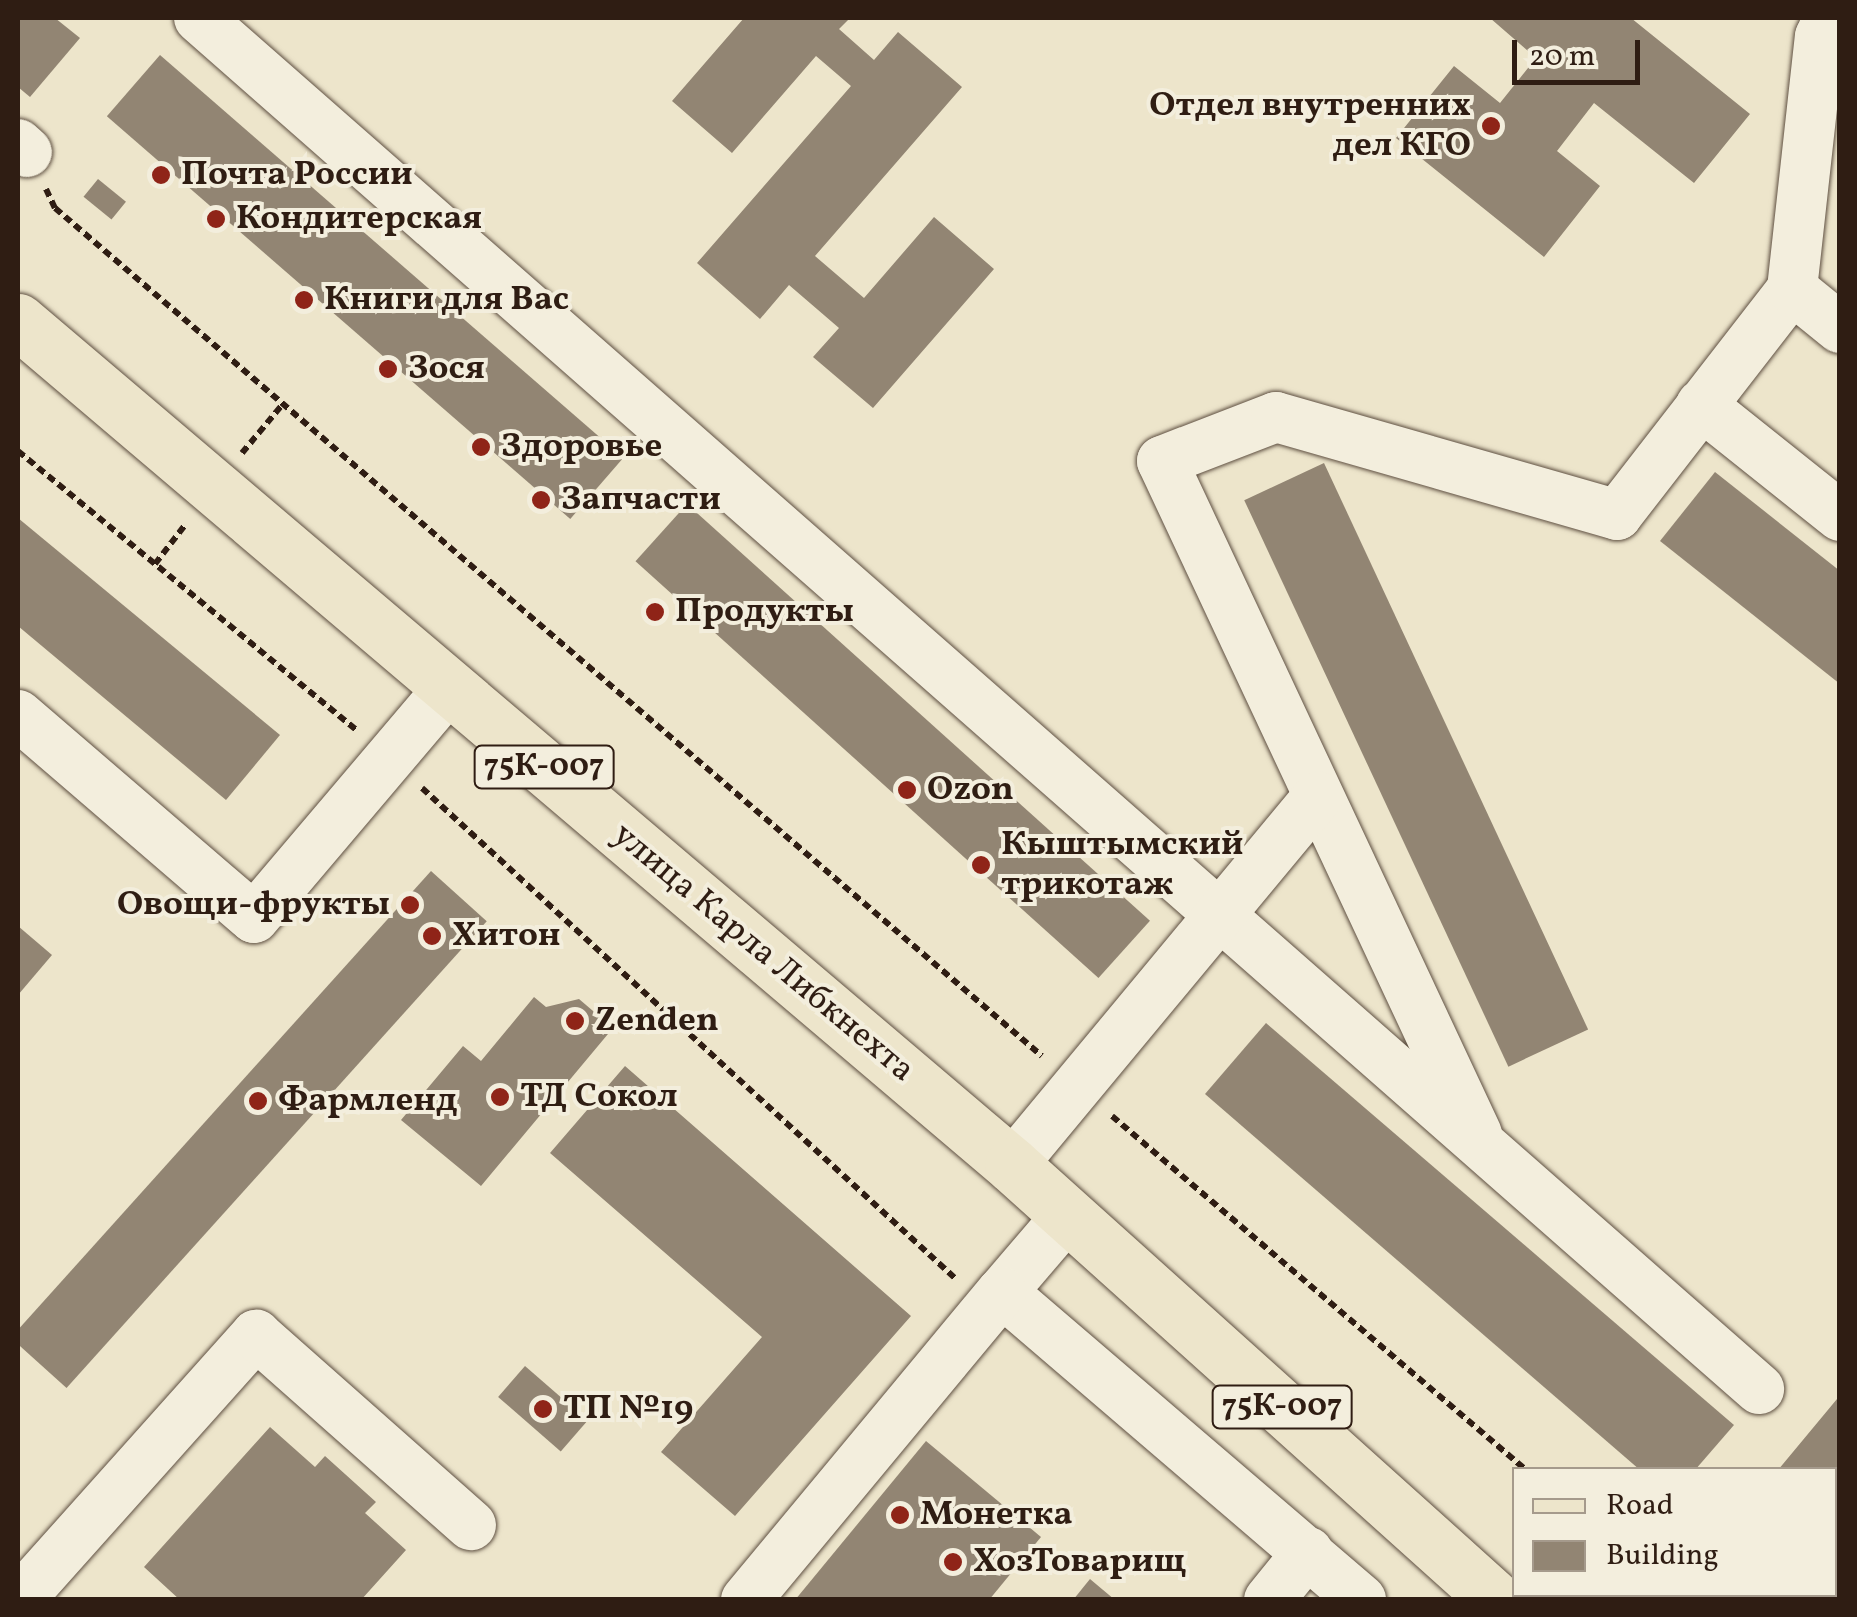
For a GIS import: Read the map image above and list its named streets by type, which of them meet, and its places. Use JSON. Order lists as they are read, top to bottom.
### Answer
{
  "streets": {
    "main road": ["75К-007", "улица Карла Либкнехта"]
  },
  "places": [
    "Отдел внутренних дел КГО",
    "Почта России",
    "Кондитерская",
    "Книги для Вас",
    "Зося",
    "Здоровье",
    "Запчасти",
    "Продукты",
    "Ozon",
    "Кыштымский трикотаж",
    "Овощи-фрукты",
    "Хитон",
    "Zenden",
    "ТД Сокол",
    "Фармленд",
    "ТП №19",
    "Монетка",
    "ХозТоварищ"
  ],
  "legend": ["Road", "Building"],
  "scale_bar": "20 m"
}
